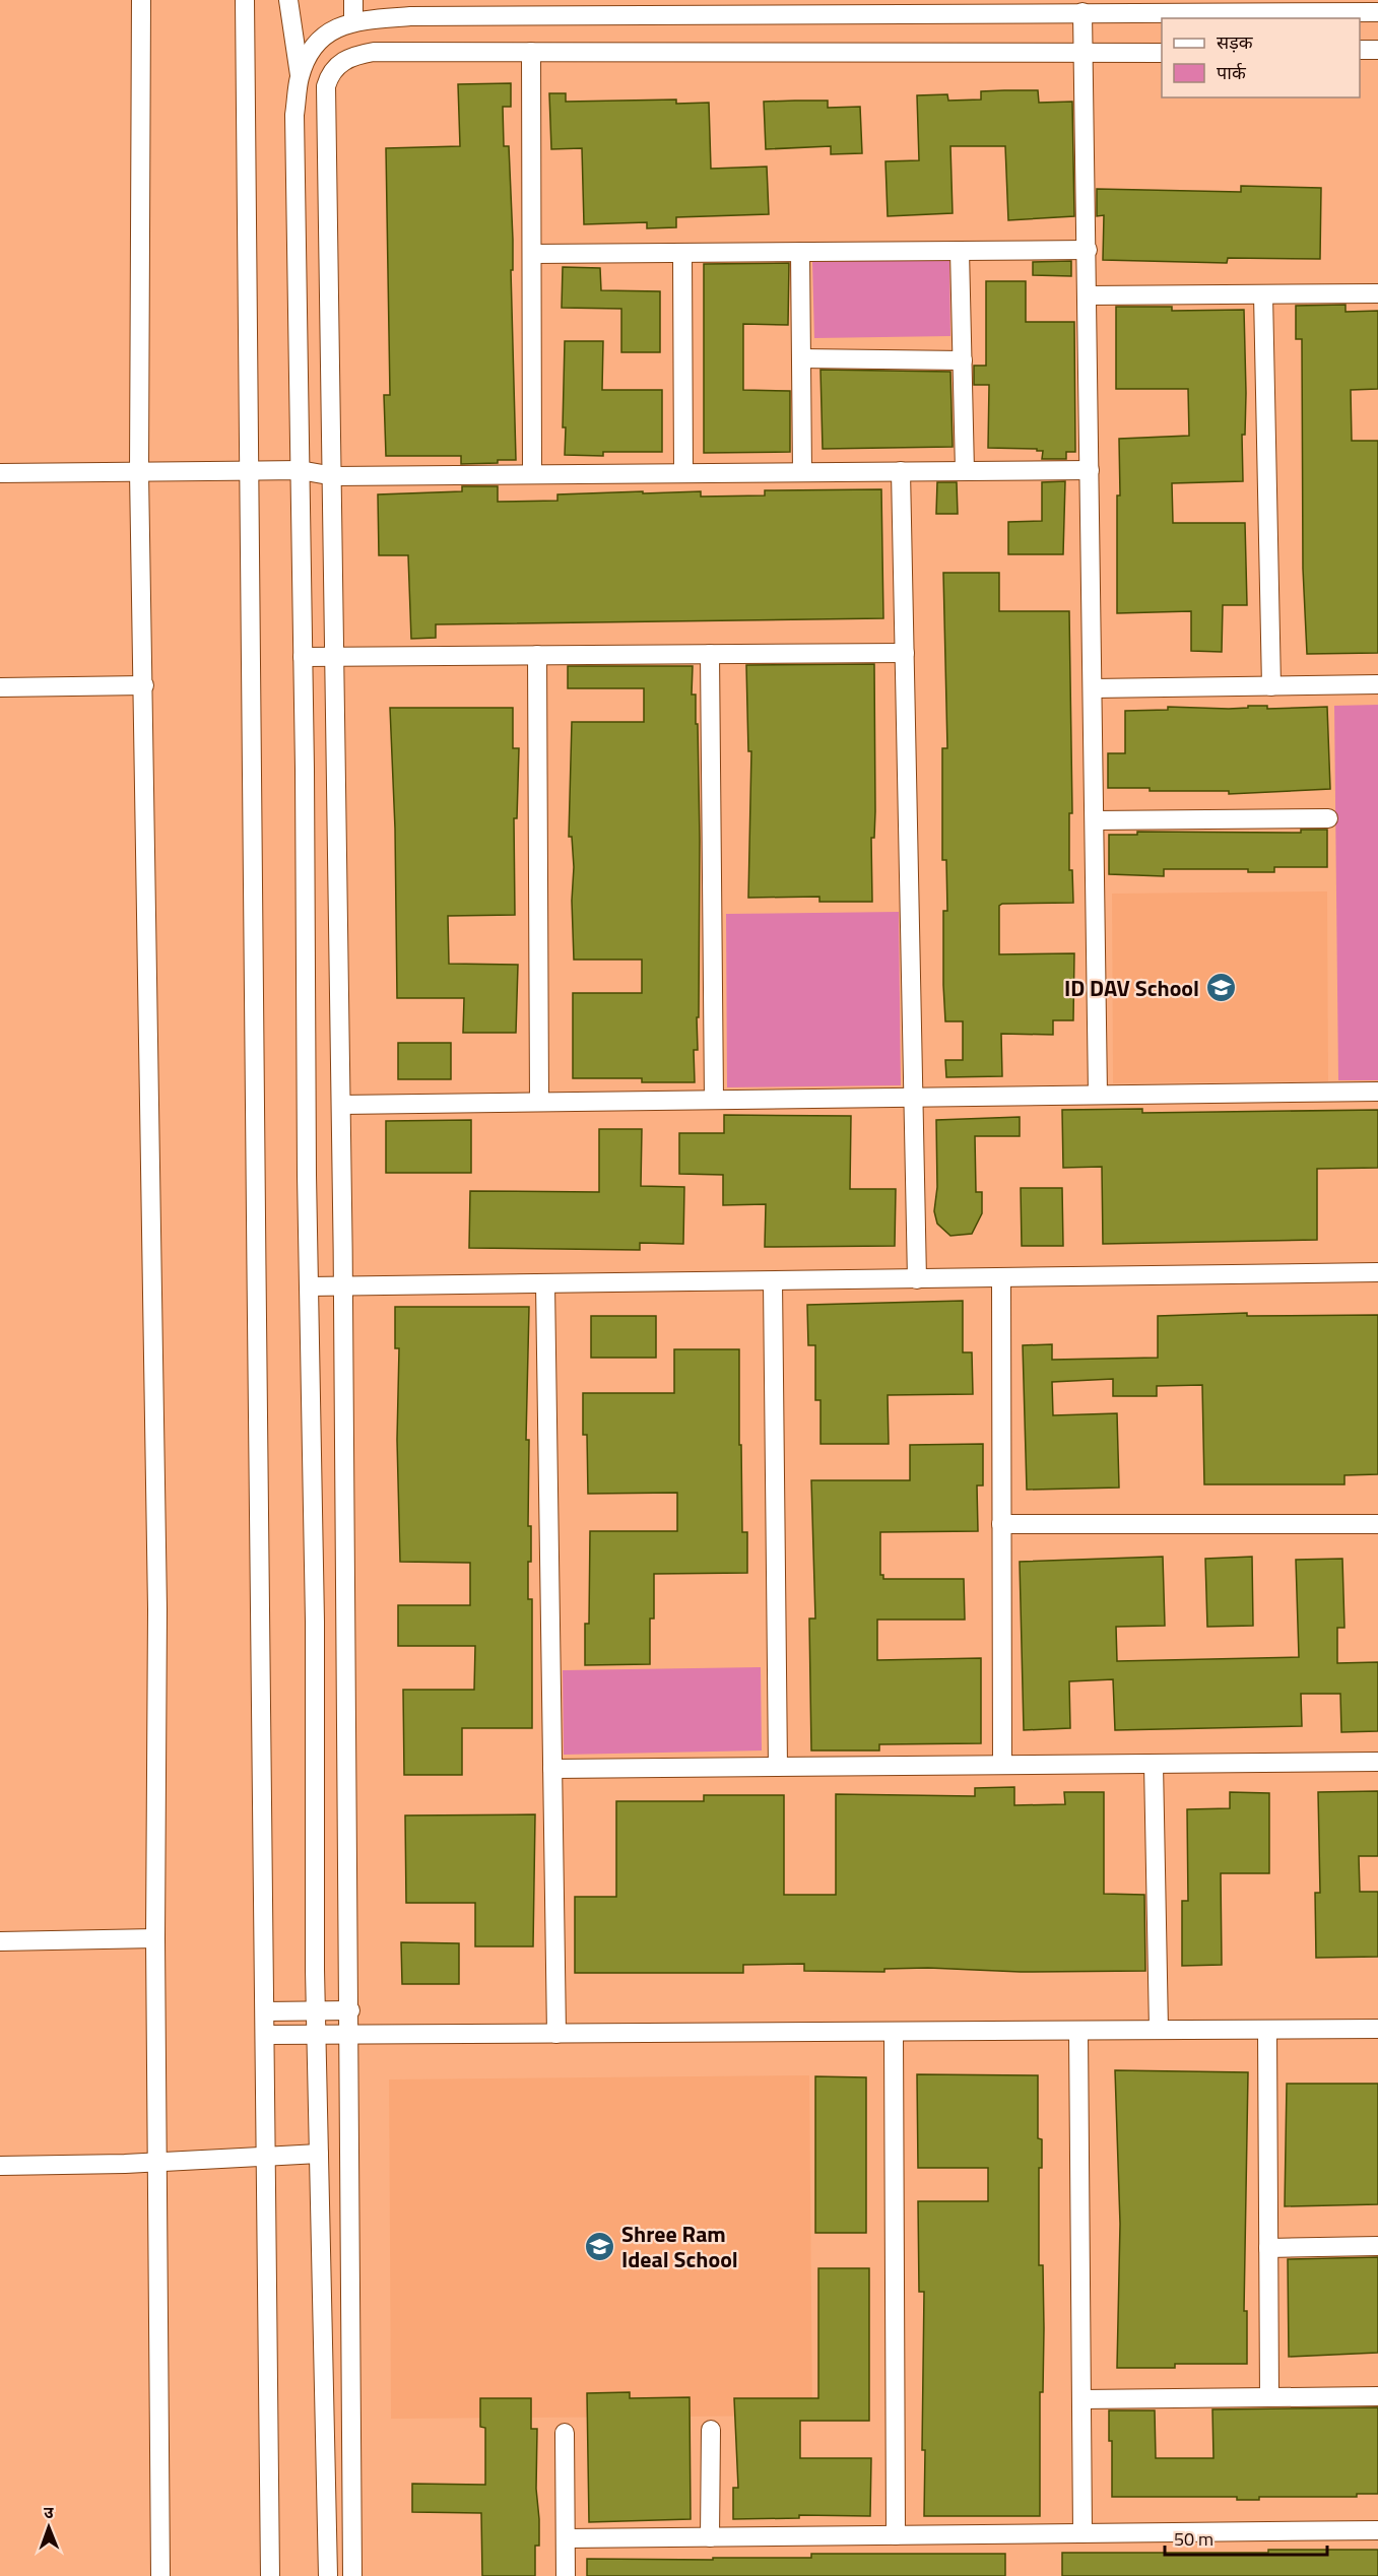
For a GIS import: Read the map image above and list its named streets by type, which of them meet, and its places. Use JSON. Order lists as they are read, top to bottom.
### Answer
{
  "places": {
    "school or university": ["ID DAV School", "Shree Ram Ideal School"]
  },
  "legend": ["सड़क", "पार्क"],
  "scale_bar": "50 m",
  "north": "top"
}
